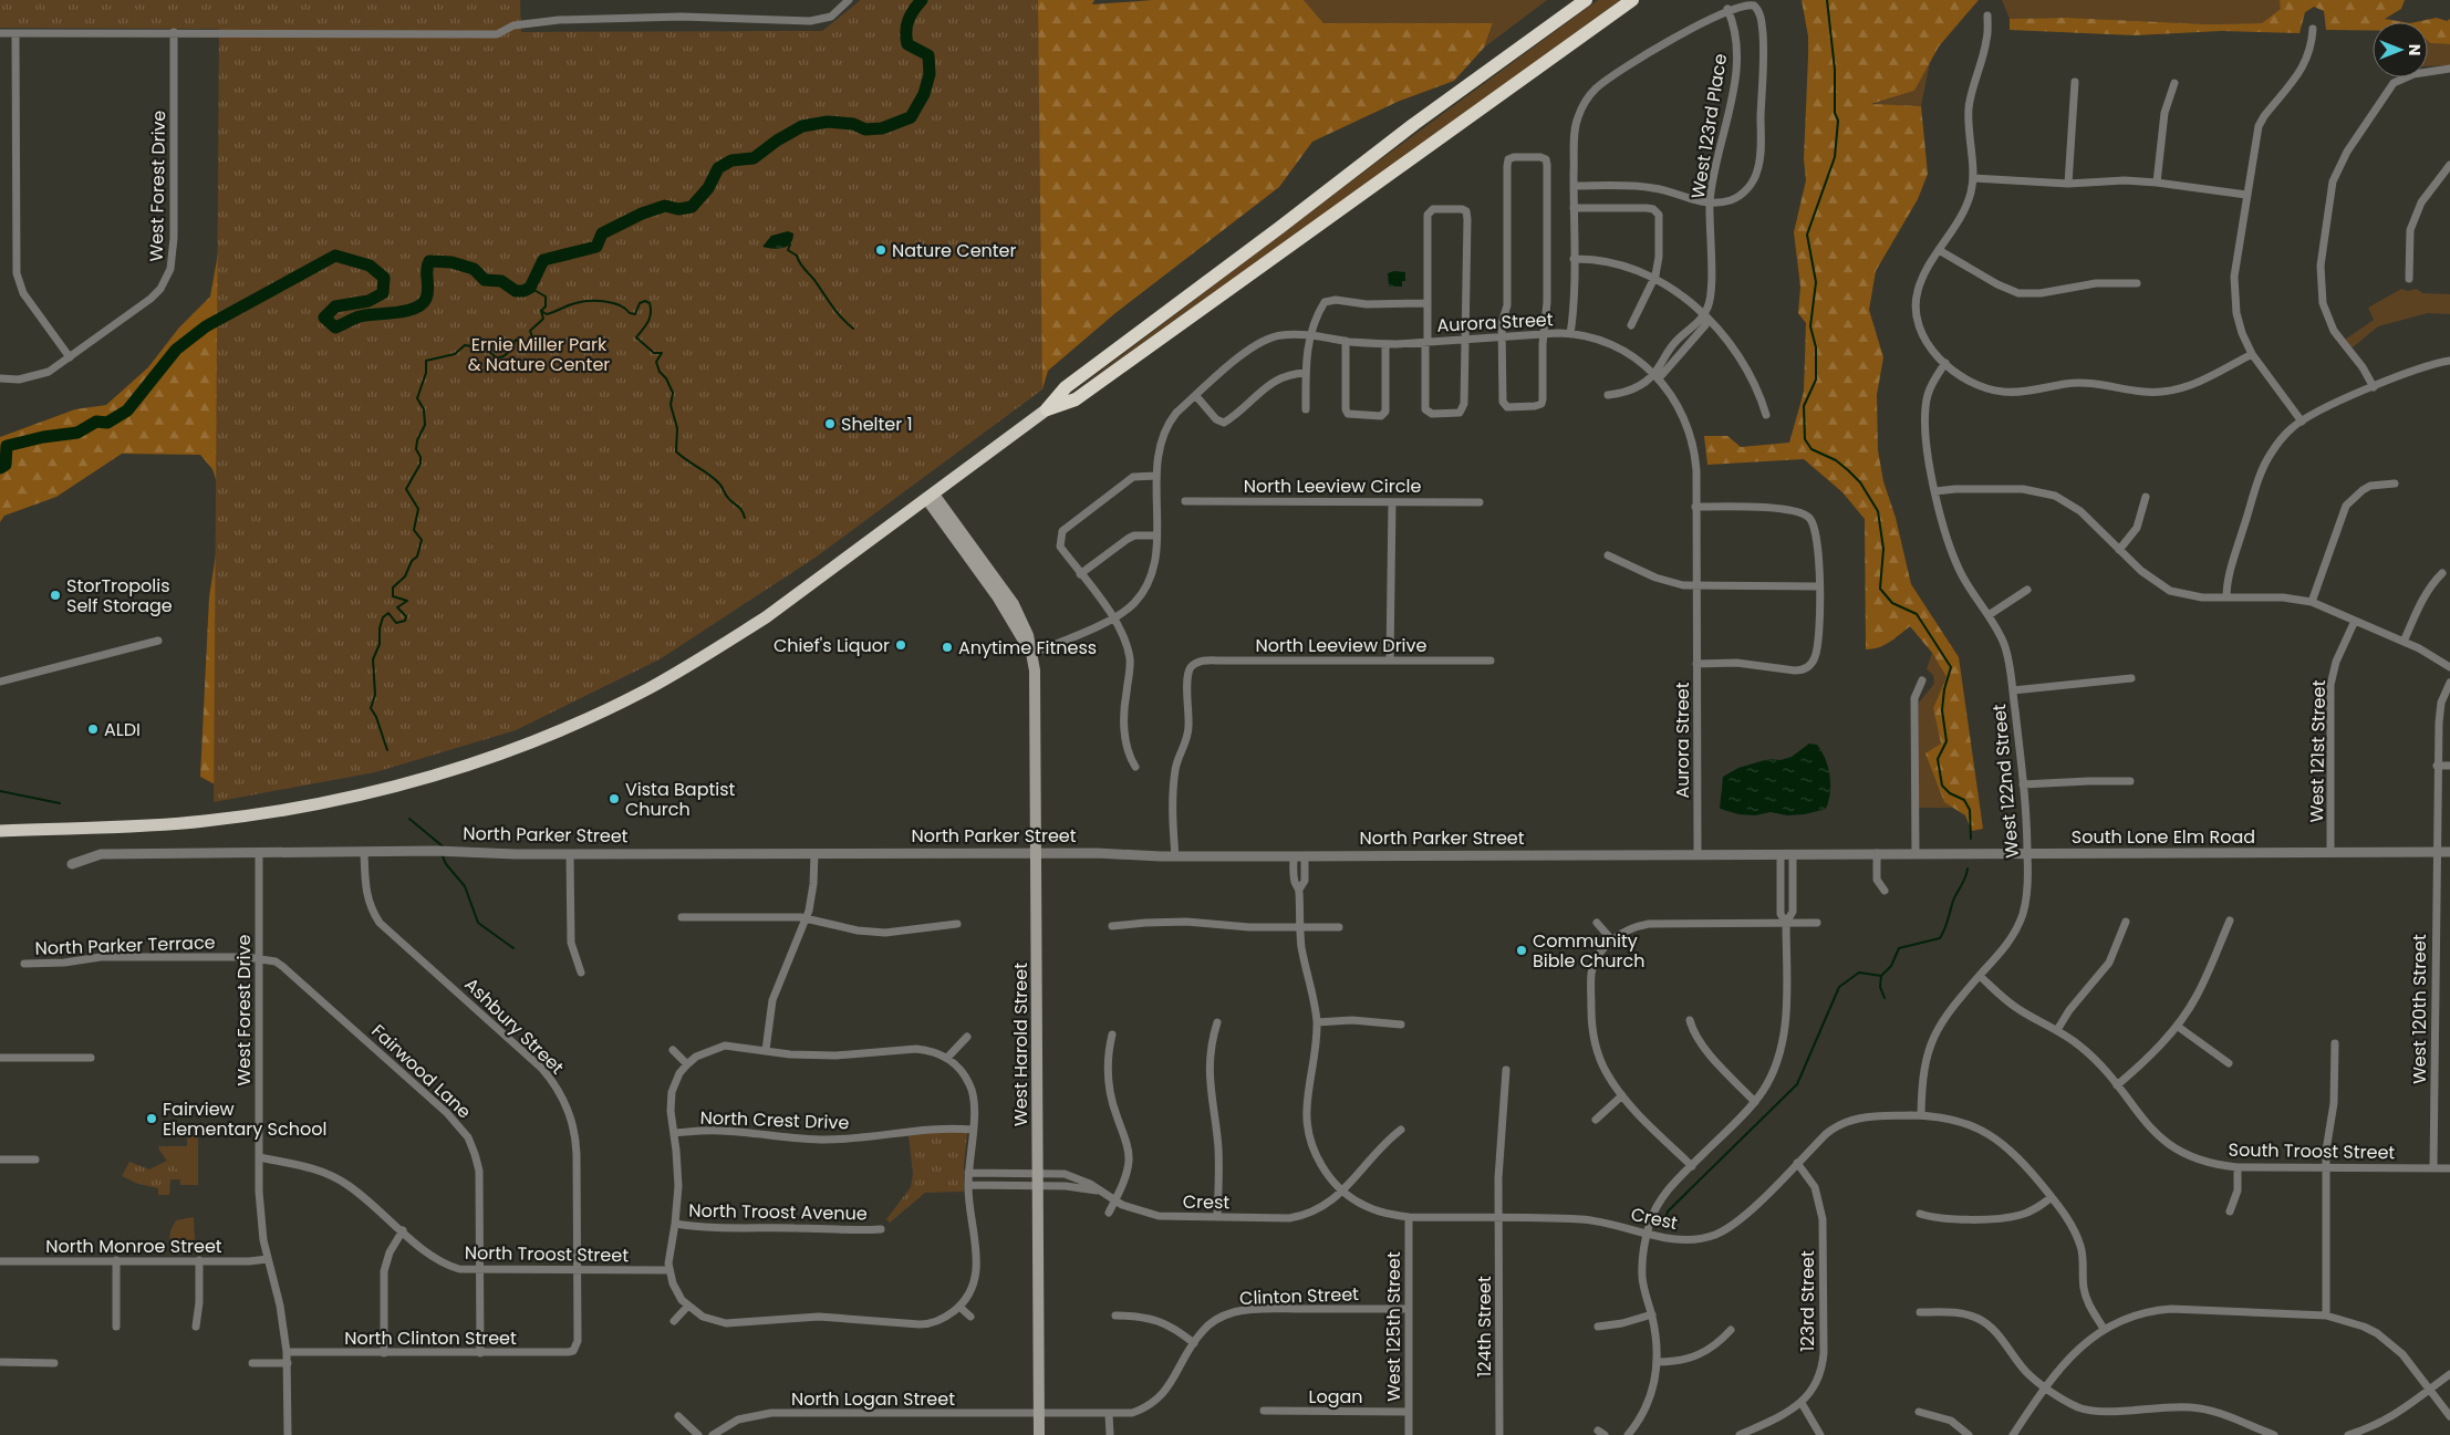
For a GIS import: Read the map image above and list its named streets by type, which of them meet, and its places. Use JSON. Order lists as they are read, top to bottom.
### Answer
{
  "streets": {
    "main road": ["West Harold Street"],
    "street": [
      "West 123rd Place",
      "West Forest Drive",
      "Aurora Street",
      "North Leeview Circle",
      "North Leeview Drive",
      "West 121st Street",
      "West 122nd Street",
      "North Parker Street",
      "South Lone Elm Road",
      "North Parker Terrace",
      "West 120th Street",
      "Ashbury Street",
      "Fairwood Lane",
      "North Crest Drive",
      "South Troost Street",
      "Crest",
      "North Troost Avenue",
      "North Monroe Street",
      "North Troost Street",
      "Clinton Street",
      "123rd Street",
      "West 125th Street",
      "124th Street",
      "North Clinton Street",
      "Logan",
      "North Logan Street"
    ]
  },
  "crossings": [
    ["West 123rd Place", "Aurora Street"],
    ["West Forest Drive", "North Parker Street"],
    ["West Forest Drive", "North Parker Terrace"],
    ["West Forest Drive", "Fairwood Lane"],
    ["West Forest Drive", "North Monroe Street"],
    ["West Forest Drive", "North Troost Street"],
    ["West Forest Drive", "North Clinton Street"],
    ["Aurora Street", "North Parker Street"],
    ["Aurora Street", "West Harold Street"],
    ["North Leeview Drive", "North Parker Street"],
    ["West 121st Street", "South Lone Elm Road"],
    ["West 122nd Street", "South Lone Elm Road"],
    ["West 122nd Street", "South Troost Street"],
    ["West 122nd Street", "Crest"],
    ["North Parker Street", "South Lone Elm Road"],
    ["North Parker Street", "Ashbury Street"],
    ["North Parker Street", "West Harold Street"],
    ["South Lone Elm Road", "West 120th Street"],
    ["North Parker Terrace", "Fairwood Lane"],
    ["West 120th Street", "South Troost Street"],
    ["Ashbury Street", "North Troost Street"],
    ["Ashbury Street", "North Clinton Street"],
    ["West Harold Street", "Crest"],
    ["West Harold Street", "Clinton Street"],
    ["West Harold Street", "North Logan Street"],
    ["Fairwood Lane", "North Troost Street"],
    ["Fairwood Lane", "North Clinton Street"],
    ["Crest", "123rd Street"],
    ["Crest", "West 125th Street"],
    ["Crest", "124th Street"],
    ["Clinton Street", "West 125th Street"],
    ["Clinton Street", "North Logan Street"],
    ["West 125th Street", "Logan"]
  ],
  "parks": ["Ernie Miller Park & Nature Center"],
  "places": [
    "Nature Center",
    "Shelter 1",
    "StorTropolis Self Storage",
    "Chief's Liquor",
    "Anytime Fitness",
    "ALDI",
    "Vista Baptist Church",
    "Community Bible Church",
    "Fairview Elementary School"
  ],
  "north": "right"
}
